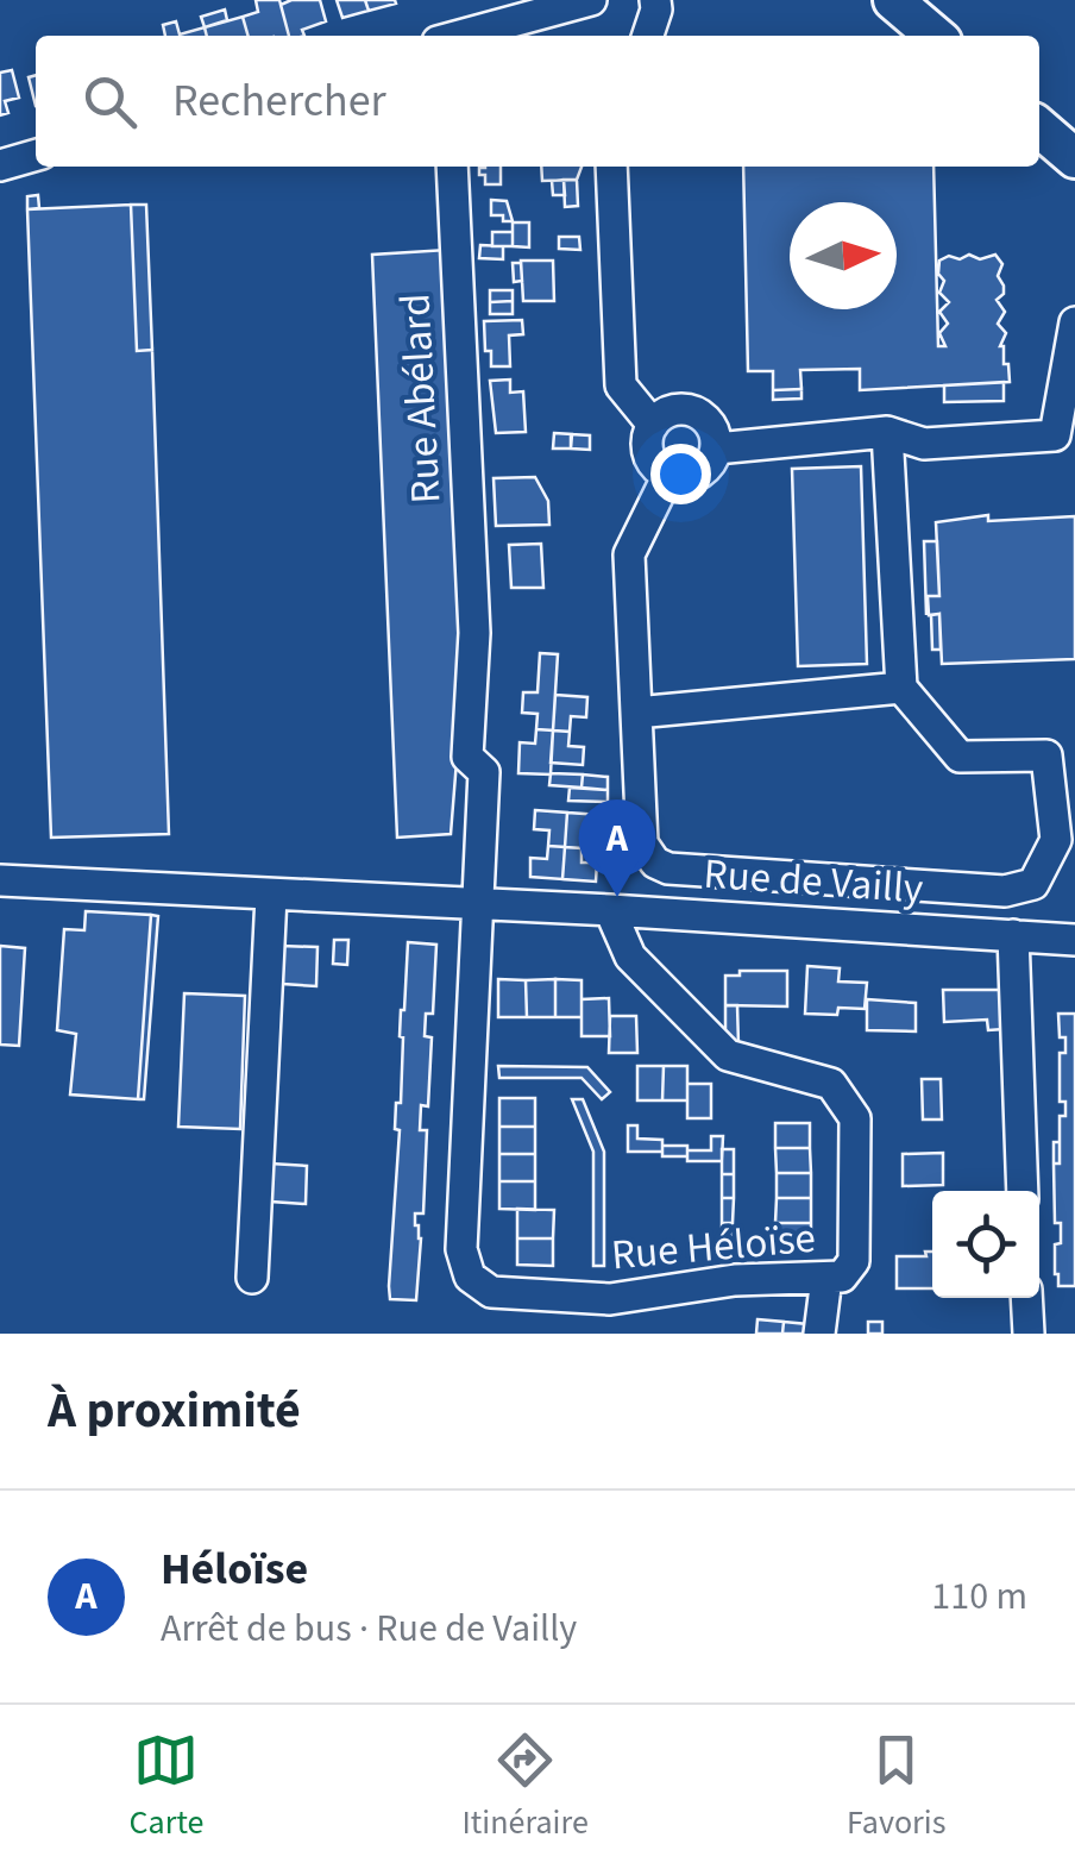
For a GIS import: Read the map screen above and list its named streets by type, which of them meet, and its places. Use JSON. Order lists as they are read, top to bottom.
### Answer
{
  "streets": {
    "street": ["Rue Abélard", "Rue de Vailly", "Rue Héloïse"]
  },
  "crossings": [
    ["Rue Abélard", "Rue de Vailly"],
    ["Rue Abélard", "Rue Héloïse"],
    ["Rue de Vailly", "Rue Héloïse"]
  ],
  "north": "right",
  "page": {
    "search": "Rechercher",
    "pins": "A",
    "heading": "À proximité",
    "list": [
      {
        "mark": "A",
        "name": "Héloïse",
        "note": "Arrêt de bus · Rue de Vailly",
        "value": "110 m"
      }
    ],
    "nav": ["Carte", "Itinéraire", "Favoris"]
  }
}
